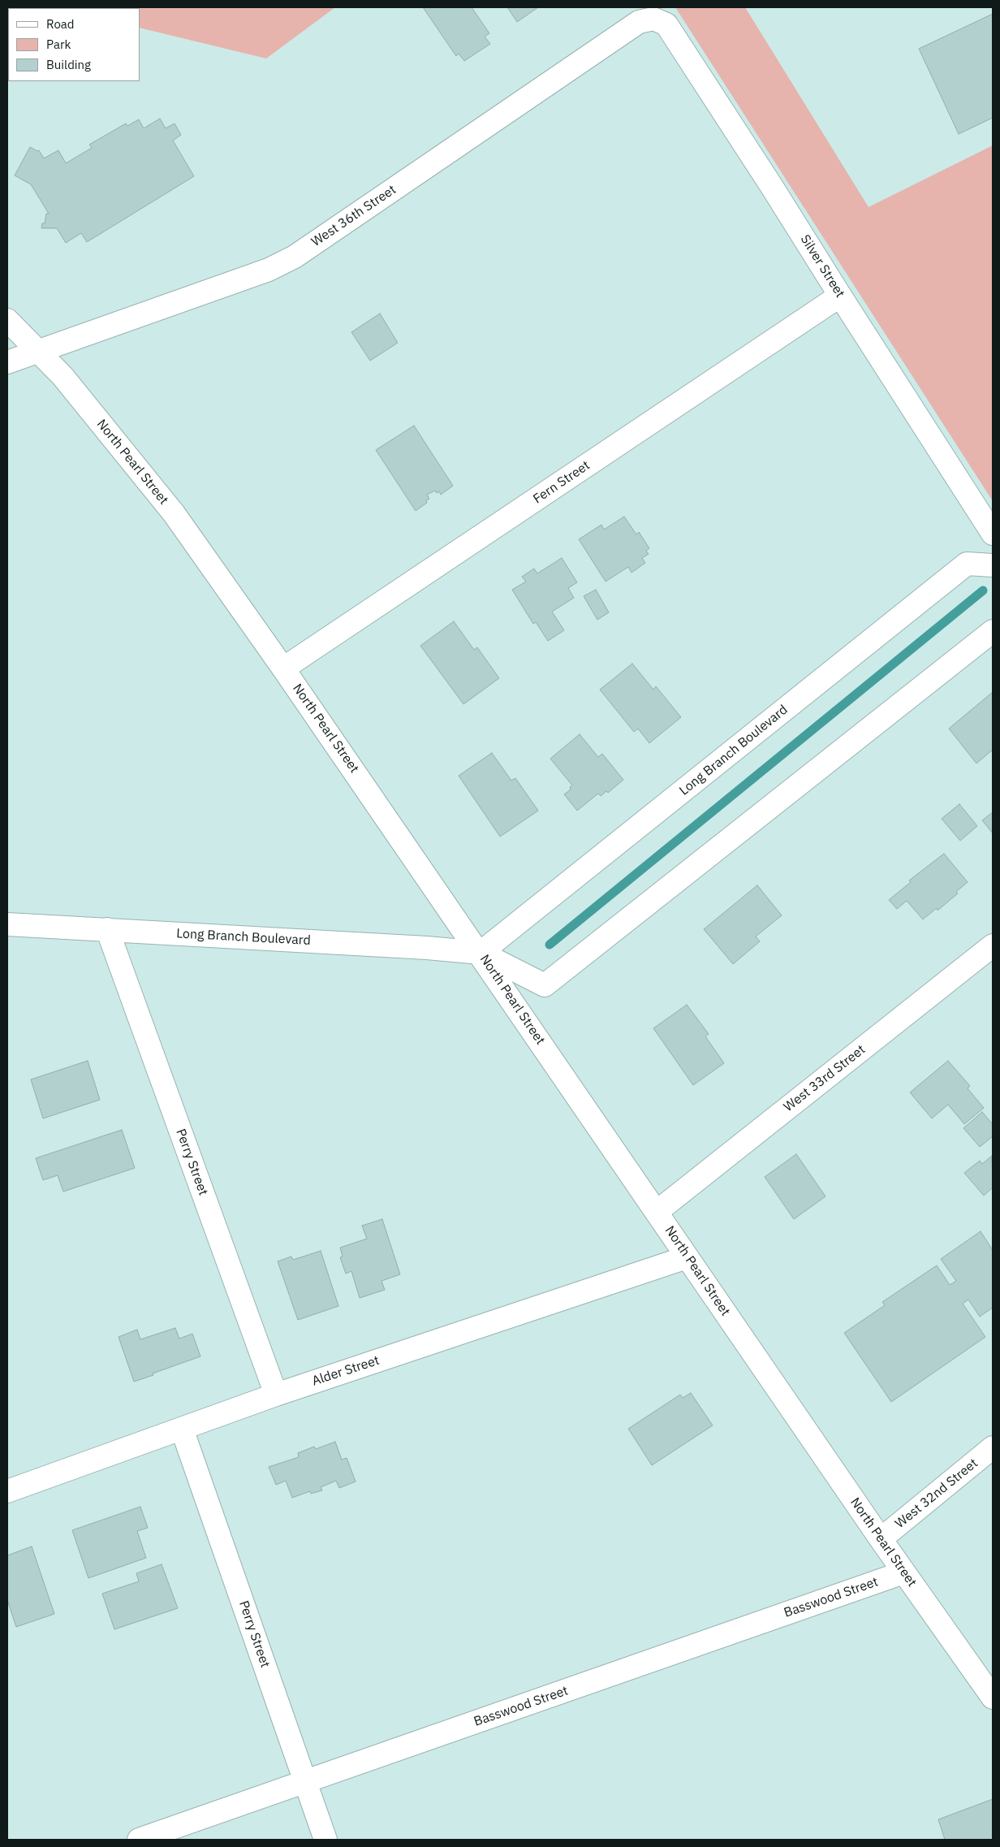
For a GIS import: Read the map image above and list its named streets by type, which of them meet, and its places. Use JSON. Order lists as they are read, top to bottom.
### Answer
{
  "streets": {
    "street": [
      "West 36th Street",
      "Silver Street",
      "North Pearl Street",
      "Fern Street",
      "Long Branch Boulevard",
      "West 33rd Street",
      "Perry Street",
      "Alder Street",
      "West 32nd Street",
      "Basswood Street"
    ]
  },
  "crossings": [
    ["West 36th Street", "Silver Street"],
    ["West 36th Street", "North Pearl Street"],
    ["Silver Street", "Fern Street"],
    ["North Pearl Street", "Fern Street"],
    ["North Pearl Street", "Long Branch Boulevard"],
    ["North Pearl Street", "West 33rd Street"],
    ["North Pearl Street", "Alder Street"],
    ["North Pearl Street", "West 32nd Street"],
    ["North Pearl Street", "Basswood Street"],
    ["Long Branch Boulevard", "Perry Street"],
    ["Perry Street", "Alder Street"],
    ["Perry Street", "Basswood Street"]
  ],
  "legend": ["Road", "Park", "Building"]
}
